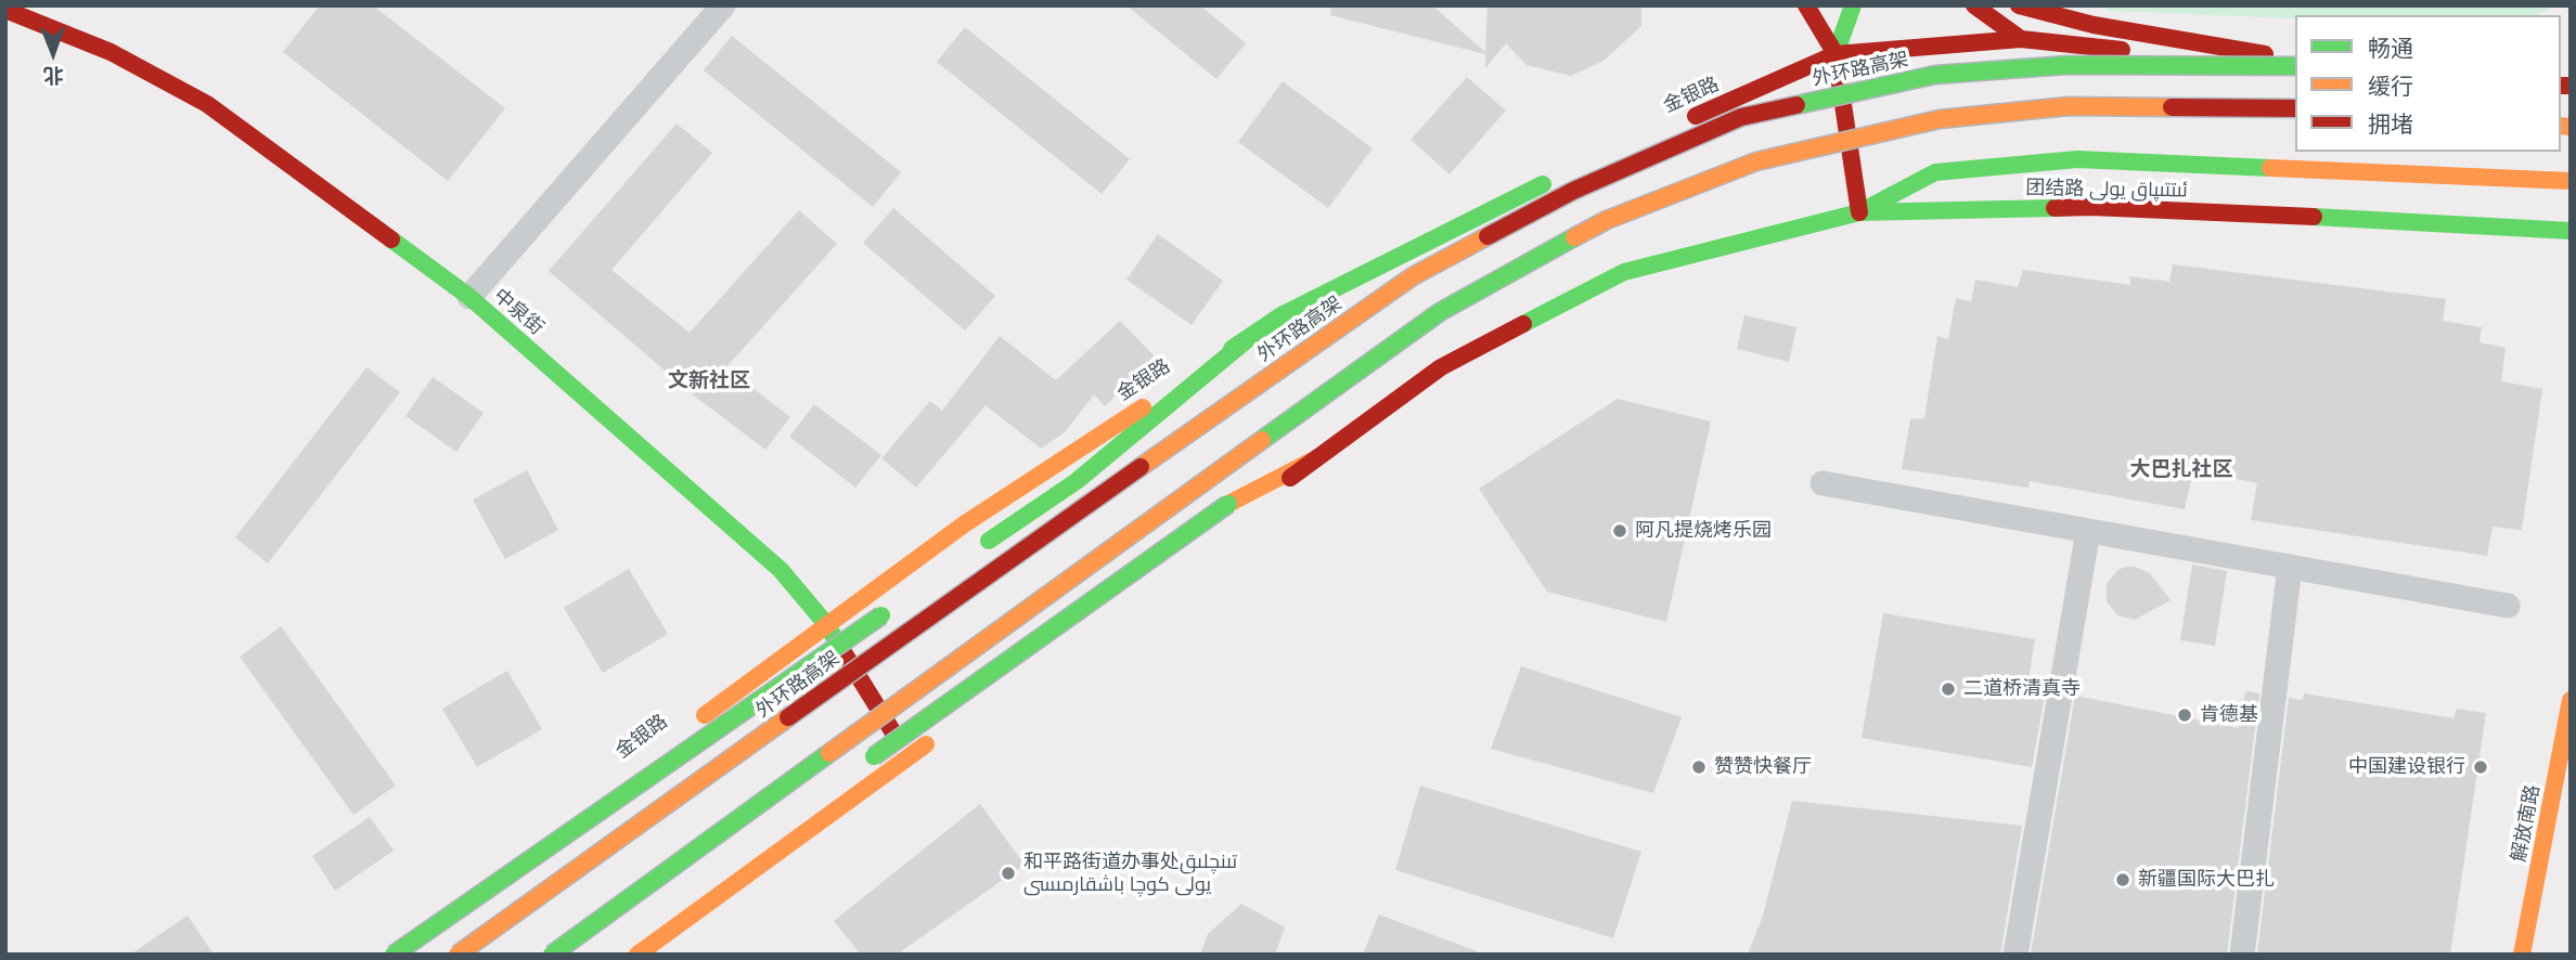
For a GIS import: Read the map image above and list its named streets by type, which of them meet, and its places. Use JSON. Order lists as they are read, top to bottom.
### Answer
{
  "streets": {
    "main road": [
      "外环路高架",
      "金银路",
      "团结路 ئىتتىپاق يولى",
      "中泉街",
      "解放南路"
    ]
  },
  "crossings": [
    ["金银路", "中泉街"]
  ],
  "districts": ["文新社区", "大巴扎社区"],
  "places": [
    "阿凡提烧烤乐园",
    "二道桥清真寺",
    "肯德基",
    "赞赞快餐厅",
    "中国建设银行",
    "和平路街道办事处تىنچلىق يولى كوچا باشقارمىسى",
    "新疆国际大巴扎"
  ],
  "legend": ["畅通", "缓行", "拥堵"],
  "north": "bottom"
}
